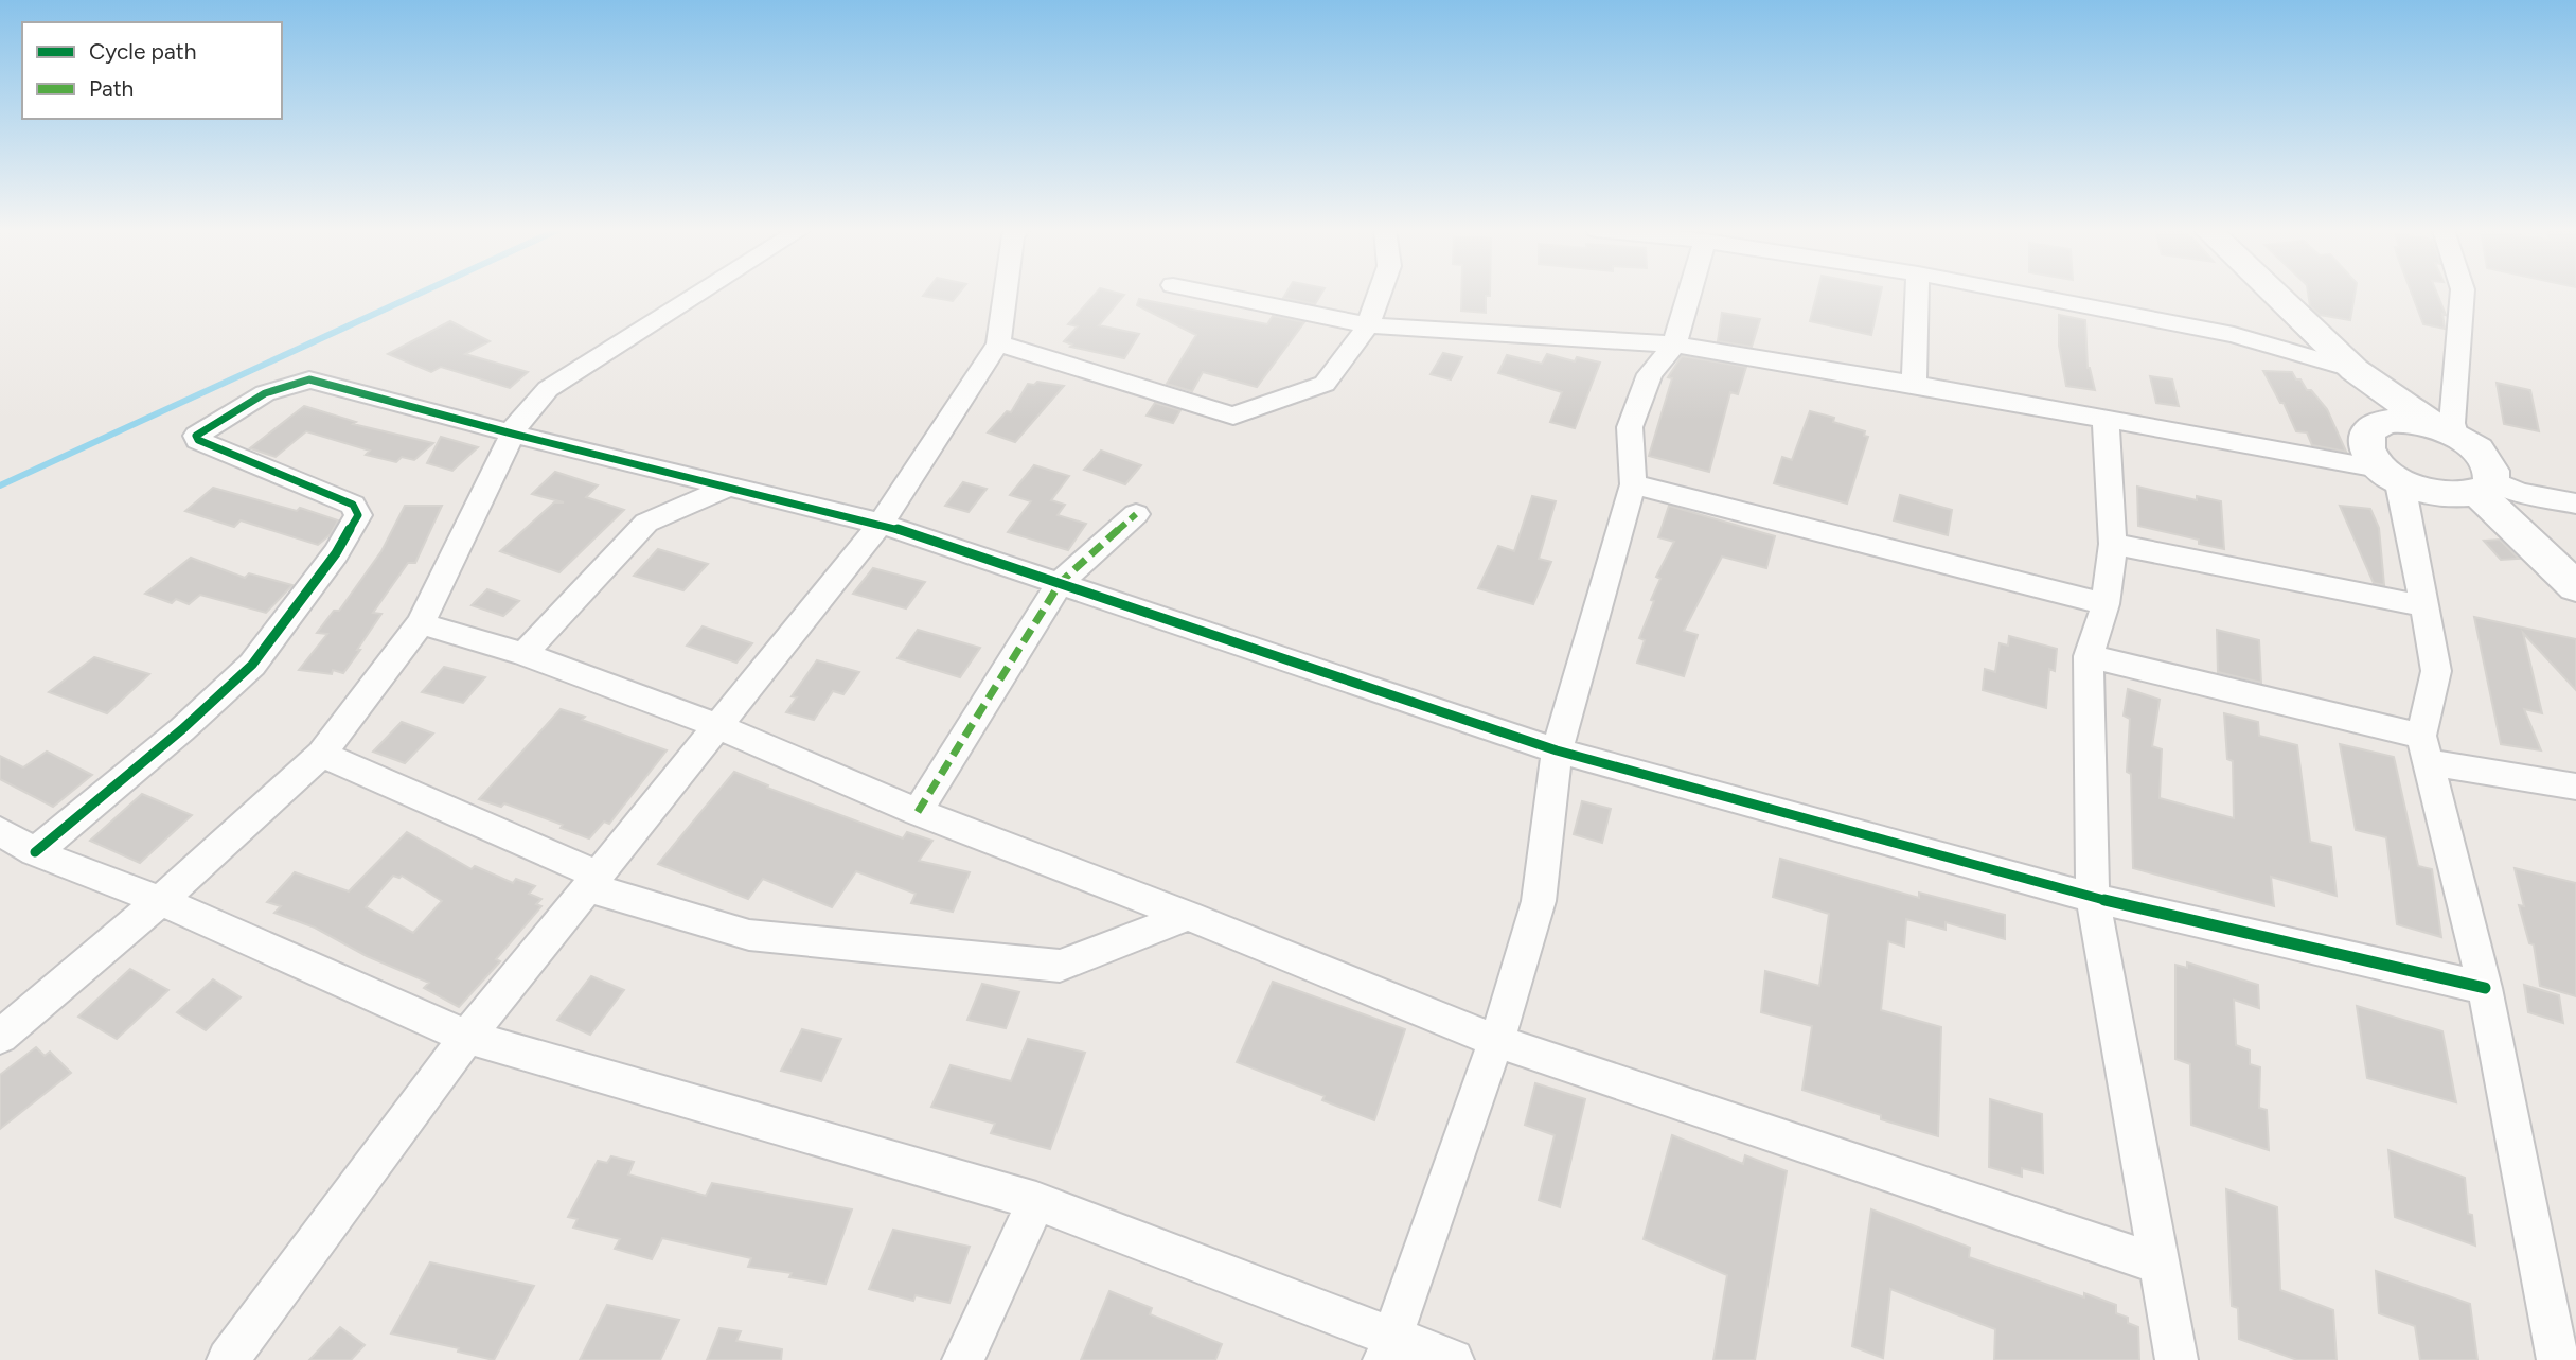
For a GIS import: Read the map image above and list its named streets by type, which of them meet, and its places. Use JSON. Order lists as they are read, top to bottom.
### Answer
{
  "legend": ["Cycle path", "Path"]
}
